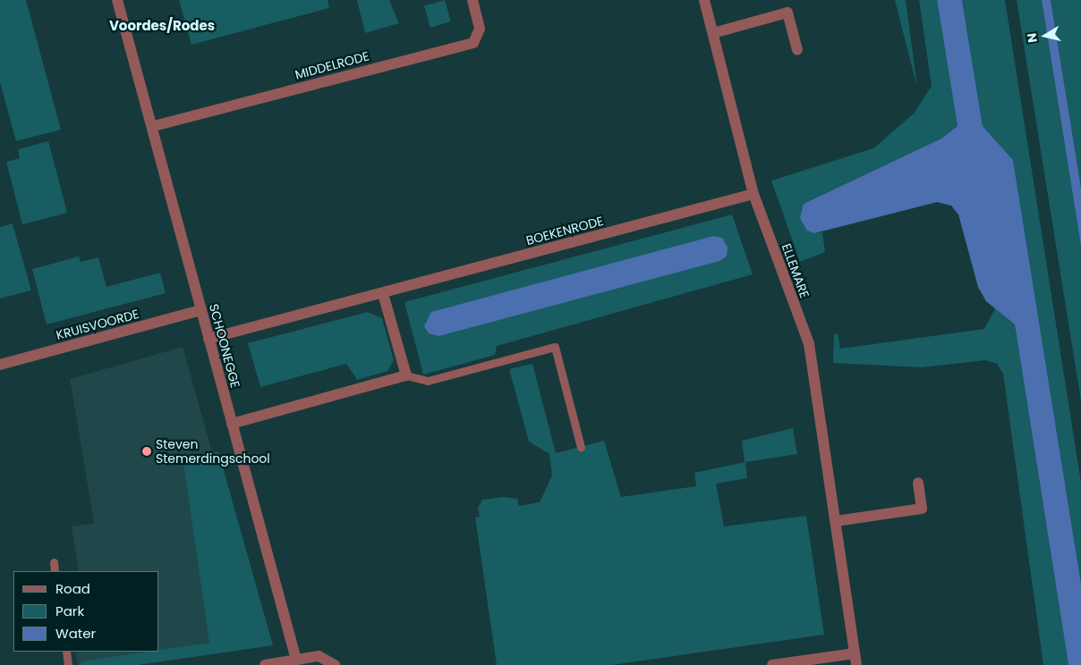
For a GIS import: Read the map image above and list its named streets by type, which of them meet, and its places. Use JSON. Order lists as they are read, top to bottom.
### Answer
{
  "streets": {
    "street": [
      "MIDDELRODE",
      "BOEKENRODE",
      "ELLEMARE",
      "KRUISVOORDE",
      "SCHOONEGGE"
    ]
  },
  "crossings": [
    ["MIDDELRODE", "SCHOONEGGE"],
    ["BOEKENRODE", "ELLEMARE"],
    ["BOEKENRODE", "SCHOONEGGE"],
    ["KRUISVOORDE", "SCHOONEGGE"]
  ],
  "districts": ["Voordes/Rodes"],
  "places": ["Steven Stemerdingschool"],
  "legend": ["Road", "Park", "Water"],
  "north": "left"
}
